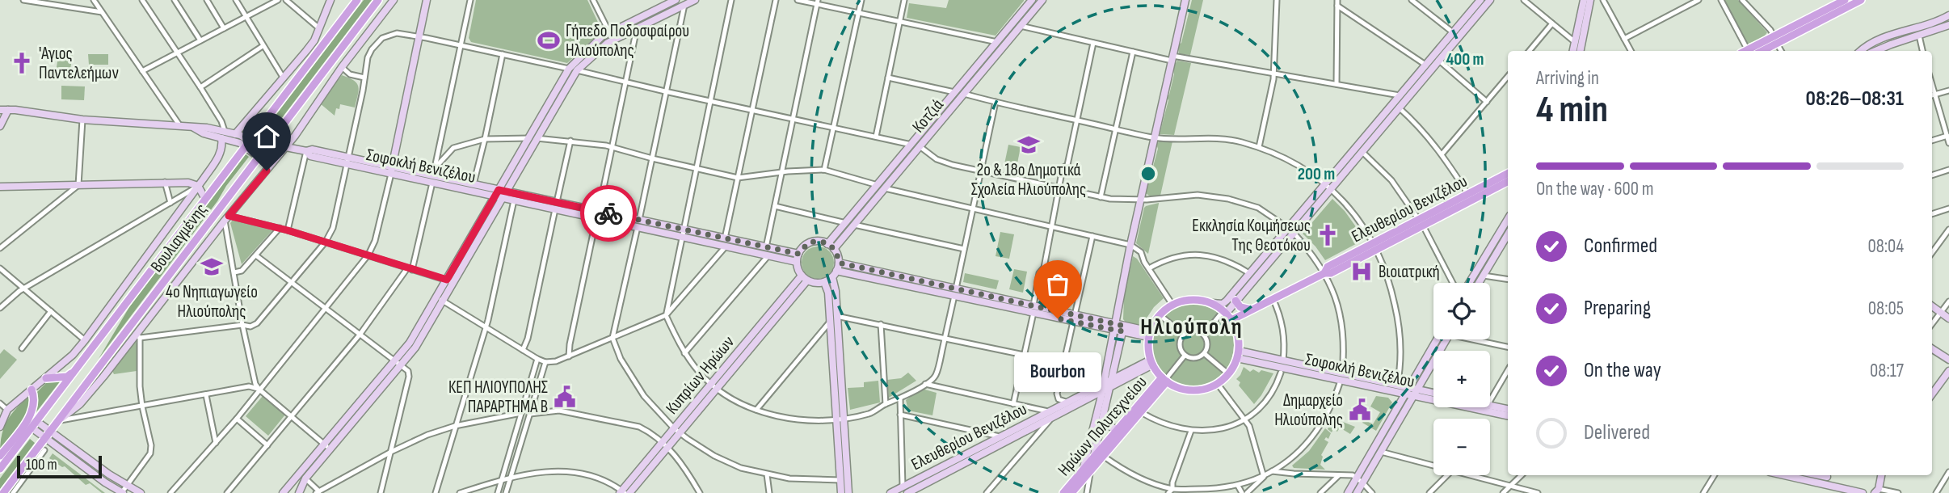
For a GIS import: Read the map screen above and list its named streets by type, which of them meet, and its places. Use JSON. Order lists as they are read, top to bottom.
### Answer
{
  "streets": {
    "main road": ["Ελευθερίου Βενιζέλου", "Βουλιαγμένης", "Ηρώων Πολυτεχνείου"],
    "street": ["Κοτζιά", "Σοφοκλή Βενιζέλου", "Κυπρίων Ηρώων"]
  },
  "crossings": [
    ["Κοτζιά", "Σοφοκλή Βενιζέλου"],
    ["Κοτζιά", "Κυπρίων Ηρώων"],
    ["Σοφοκλή Βενιζέλου", "Κυπρίων Ηρώων"]
  ],
  "districts": ["Ηλιούπολη"],
  "places": {
    "sports": ["Γήπεδο Ποδοσφαίρου Ηλιούπολης"],
    "church": ["'Αγιος Παντελεήμων", "Εκκλησία Κοιμήσεως Της Θεοτόκου"],
    "school or university": ["2ο & 18ο Δημοτικά Σχολεία Ηλιούπολης", "4ο Νηπιαγωγείο Ηλιούπολης"],
    "hospital": ["Βιοιατρική"],
    "other": ["Bourbon"],
    "public building": ["ΚΕΠ ΗΛΙΟΥΠΟΛΗΣ ΠΑΡΑΡΤΗΜΑ Β", "Δημαρχείο Ηλιούπολης"]
  },
  "scale_bar": "100 m",
  "page": {
    "heading": ["4 min", "Arriving in", "08:26–08:31"],
    "bar": "On the way · 600 m",
    "list": [
      ["Confirmed", "08:04"],
      ["Preparing", "08:05"],
      ["On the way", "08:17"],
      "Delivered"
    ],
    "map_buttons": ["+", "−"],
    "bubble": "Bourbon",
    "scale": "100 m"
  },
  "rings": ["400 m", "200 m"]
}
